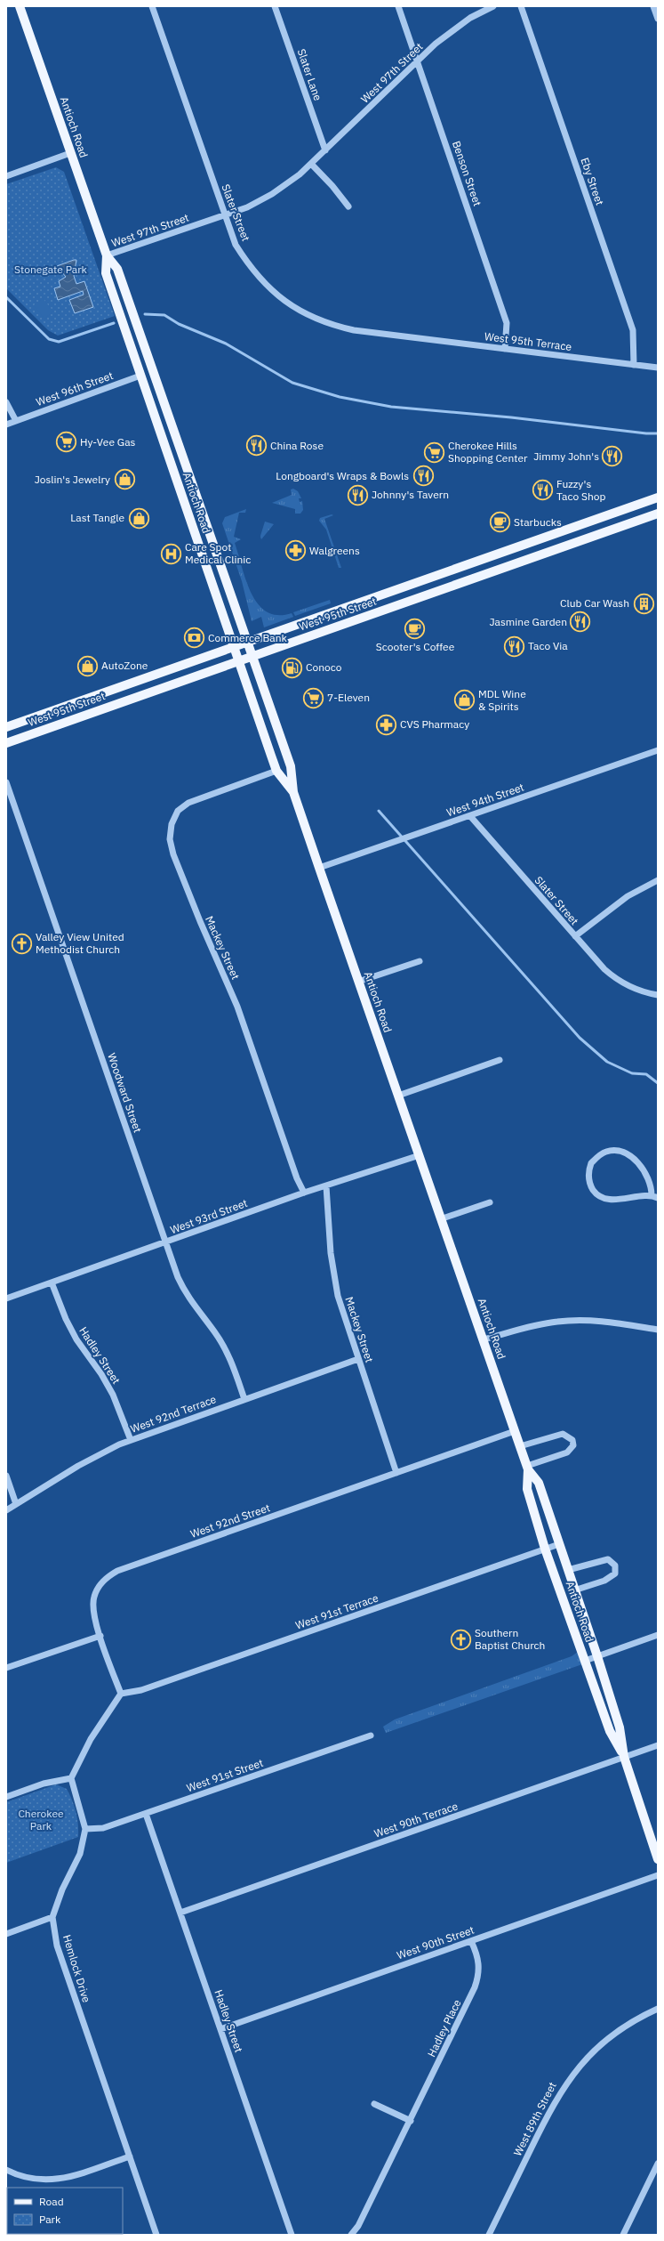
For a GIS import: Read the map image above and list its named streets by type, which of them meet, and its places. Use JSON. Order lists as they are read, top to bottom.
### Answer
{
  "streets": {
    "main road": ["Antioch Road", "West 95th Street"],
    "street": [
      "West 97th Street",
      "Slater Lane",
      "Benson Street",
      "Eby Street",
      "Slater Street",
      "West 95th Terrace",
      "West 96th Street",
      "West 94th Street",
      "Mackey Street",
      "Woodward Street",
      "West 93rd Street",
      "Hadley Street",
      "West 92nd Terrace",
      "West 92nd Street",
      "West 91st Terrace",
      "West 91st Street",
      "West 90th Terrace",
      "West 90th Street",
      "Hemlock Drive",
      "Hadley Place",
      "West 89th Street"
    ]
  },
  "crossings": [
    ["West 97th Street", "Slater Lane"],
    ["West 97th Street", "Antioch Road"],
    ["West 97th Street", "Benson Street"],
    ["West 97th Street", "Slater Street"],
    ["Antioch Road", "West 96th Street"],
    ["Antioch Road", "West 95th Street"],
    ["Antioch Road", "West 94th Street"],
    ["Antioch Road", "Mackey Street"],
    ["Antioch Road", "West 93rd Street"],
    ["Antioch Road", "West 92nd Street"],
    ["Antioch Road", "West 91st Terrace"],
    ["Antioch Road", "West 90th Terrace"],
    ["Benson Street", "West 95th Terrace"],
    ["Eby Street", "West 95th Terrace"],
    ["Slater Street", "West 95th Terrace"],
    ["Slater Street", "West 94th Street"],
    ["Mackey Street", "West 93rd Street"],
    ["Mackey Street", "West 92nd Terrace"],
    ["Mackey Street", "West 92nd Street"],
    ["Woodward Street", "West 93rd Street"],
    ["Woodward Street", "West 92nd Terrace"],
    ["West 93rd Street", "Hadley Street"],
    ["Hadley Street", "West 92nd Terrace"],
    ["Hadley Street", "West 91st Street"],
    ["Hadley Street", "West 90th Terrace"],
    ["Hadley Street", "West 90th Street"],
    ["West 91st Street", "Hemlock Drive"],
    ["West 90th Street", "Hadley Place"]
  ],
  "parks": ["Stonegate Park", "Cherokee Park"],
  "places": {
    "supermarket": ["Hy-Vee Gas", "Cherokee Hills Shopping Center", "7-Eleven"],
    "restaurant": [
      "China Rose",
      "Jimmy John's",
      "Longboard's Wraps & Bowls",
      "Fuzzy's Taco Shop",
      "Johnny's Tavern",
      "Jasmine Garden",
      "Taco Via"
    ],
    "shop": [
      "Joslin's Jewelry",
      "Last Tangle",
      "AutoZone",
      "MDL Wine & Spirits"
    ],
    "cafe": ["Starbucks", "Scooter's Coffee"],
    "pharmacy": ["Walgreens", "CVS Pharmacy"],
    "hospital": ["Care Spot Medical Clinic"],
    "building": ["Club Car Wash"],
    "bank": ["Commerce Bank"],
    "fuel station": ["Conoco"],
    "church": ["Valley View United Methodist Church", "Southern Baptist Church"]
  },
  "legend": ["Road", "Park"]
}
